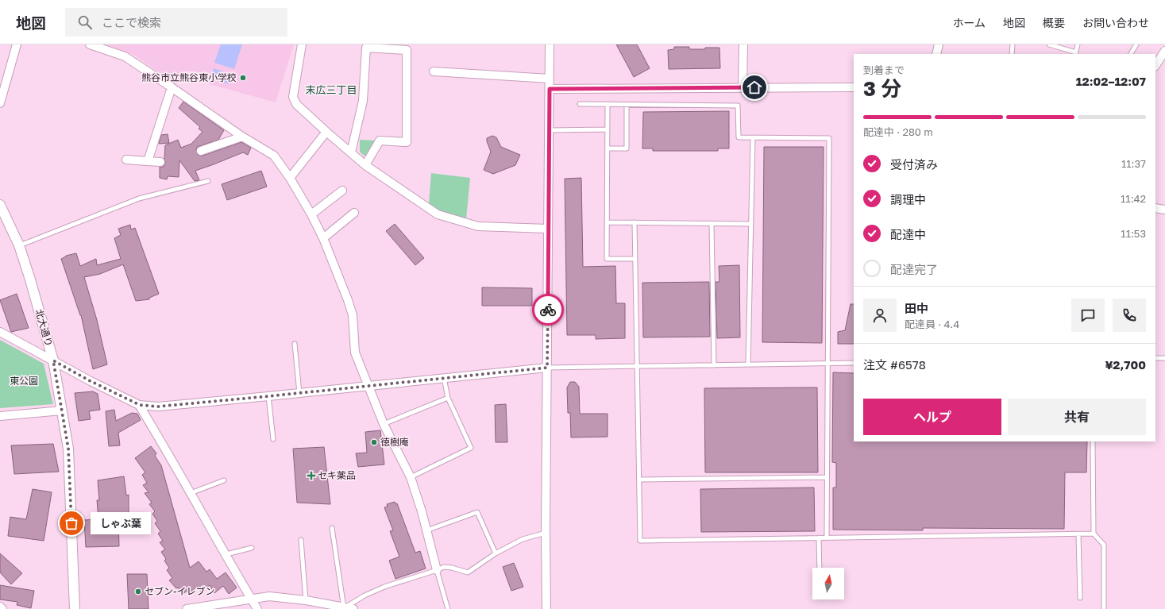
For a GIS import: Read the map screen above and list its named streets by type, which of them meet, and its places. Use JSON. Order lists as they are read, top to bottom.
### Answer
{
  "streets": {
    "street": ["北大通り"]
  },
  "districts": ["末広三丁目"],
  "parks": ["東公園"],
  "places": {
    "other": [
      "熊谷市立熊谷東小学校",
      "徳樹庵",
      "しゃぶ葉",
      "セブン-イレブン"
    ],
    "health": ["セキ薬品"]
  },
  "north": "top",
  "page": {
    "header": "地図",
    "search": "ここで検索",
    "nav": [
      "ホーム",
      "地図",
      "概要",
      "お問い合わせ"
    ],
    "heading": ["3 分", "到着まで", "12:02–12:07"],
    "panel": [
      "田中",
      "配達員 · 4.4",
      "注文 #6578",
      "¥2,700"
    ],
    "bar": "配達中 · 280 m",
    "list": [
      ["受付済み", "11:37"],
      ["調理中", "11:42"],
      ["配達中", "11:53"],
      "配達完了"
    ],
    "buttons": ["ヘルプ", "共有"],
    "bubble": "しゃぶ葉"
  }
}
